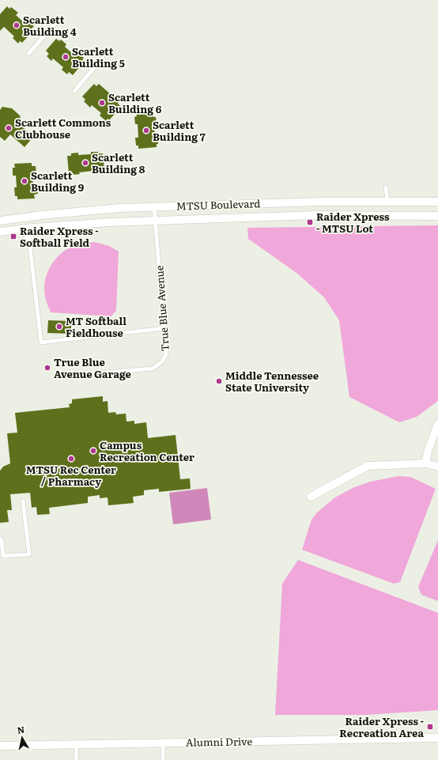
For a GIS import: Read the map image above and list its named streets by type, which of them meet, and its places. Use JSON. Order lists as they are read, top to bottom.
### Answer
{
  "streets": {
    "street": ["MTSU Boulevard", "Alumni Drive"],
    "lane": ["True Blue Avenue"]
  },
  "crossings": [
    ["MTSU Boulevard", "True Blue Avenue"]
  ],
  "places": {
    "other": [
      "Scarlett Building 4",
      "Scarlett Building 5",
      "Scarlett Building 6",
      "Scarlett Commons Clubhouse",
      "Scarlett Building 7",
      "Scarlett Building 8",
      "Scarlett Building 9",
      "MT Softball Fieldhouse",
      "True Blue Avenue Garage",
      "Middle Tennessee State University",
      "Campus Recreation Center",
      "MTSU Rec Center / Pharmacy"
    ],
    "transit": ["Raider Xpress - MTSU Lot", "Raider Xpress - Softball Field", "Raider Xpress - Recreation Area"]
  },
  "north": "top"
}
